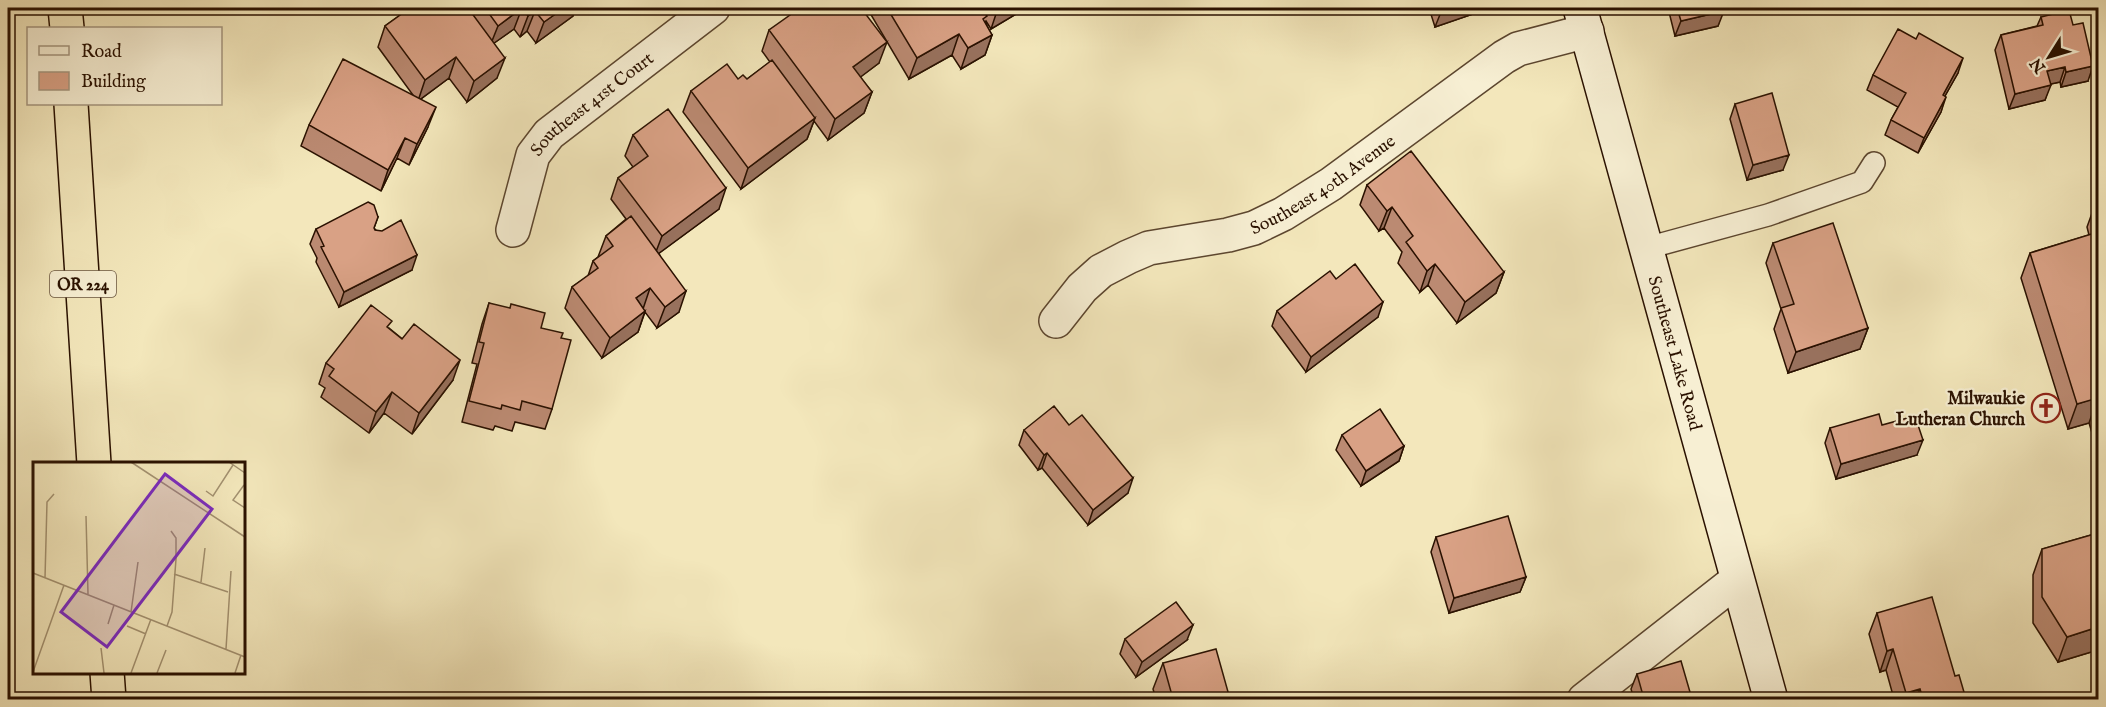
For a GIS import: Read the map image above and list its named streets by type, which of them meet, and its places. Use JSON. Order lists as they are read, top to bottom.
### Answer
{
  "streets": {
    "highway": ["OR 224"],
    "street": ["Southeast 41st Court", "Southeast 40th Avenue", "Southeast Lake Road"]
  },
  "crossings": [
    ["Southeast 40th Avenue", "Southeast Lake Road"]
  ],
  "places": {
    "church": ["Milwaukie Lutheran Church"]
  },
  "legend": ["Road", "Building"],
  "north": "bottom left"
}
